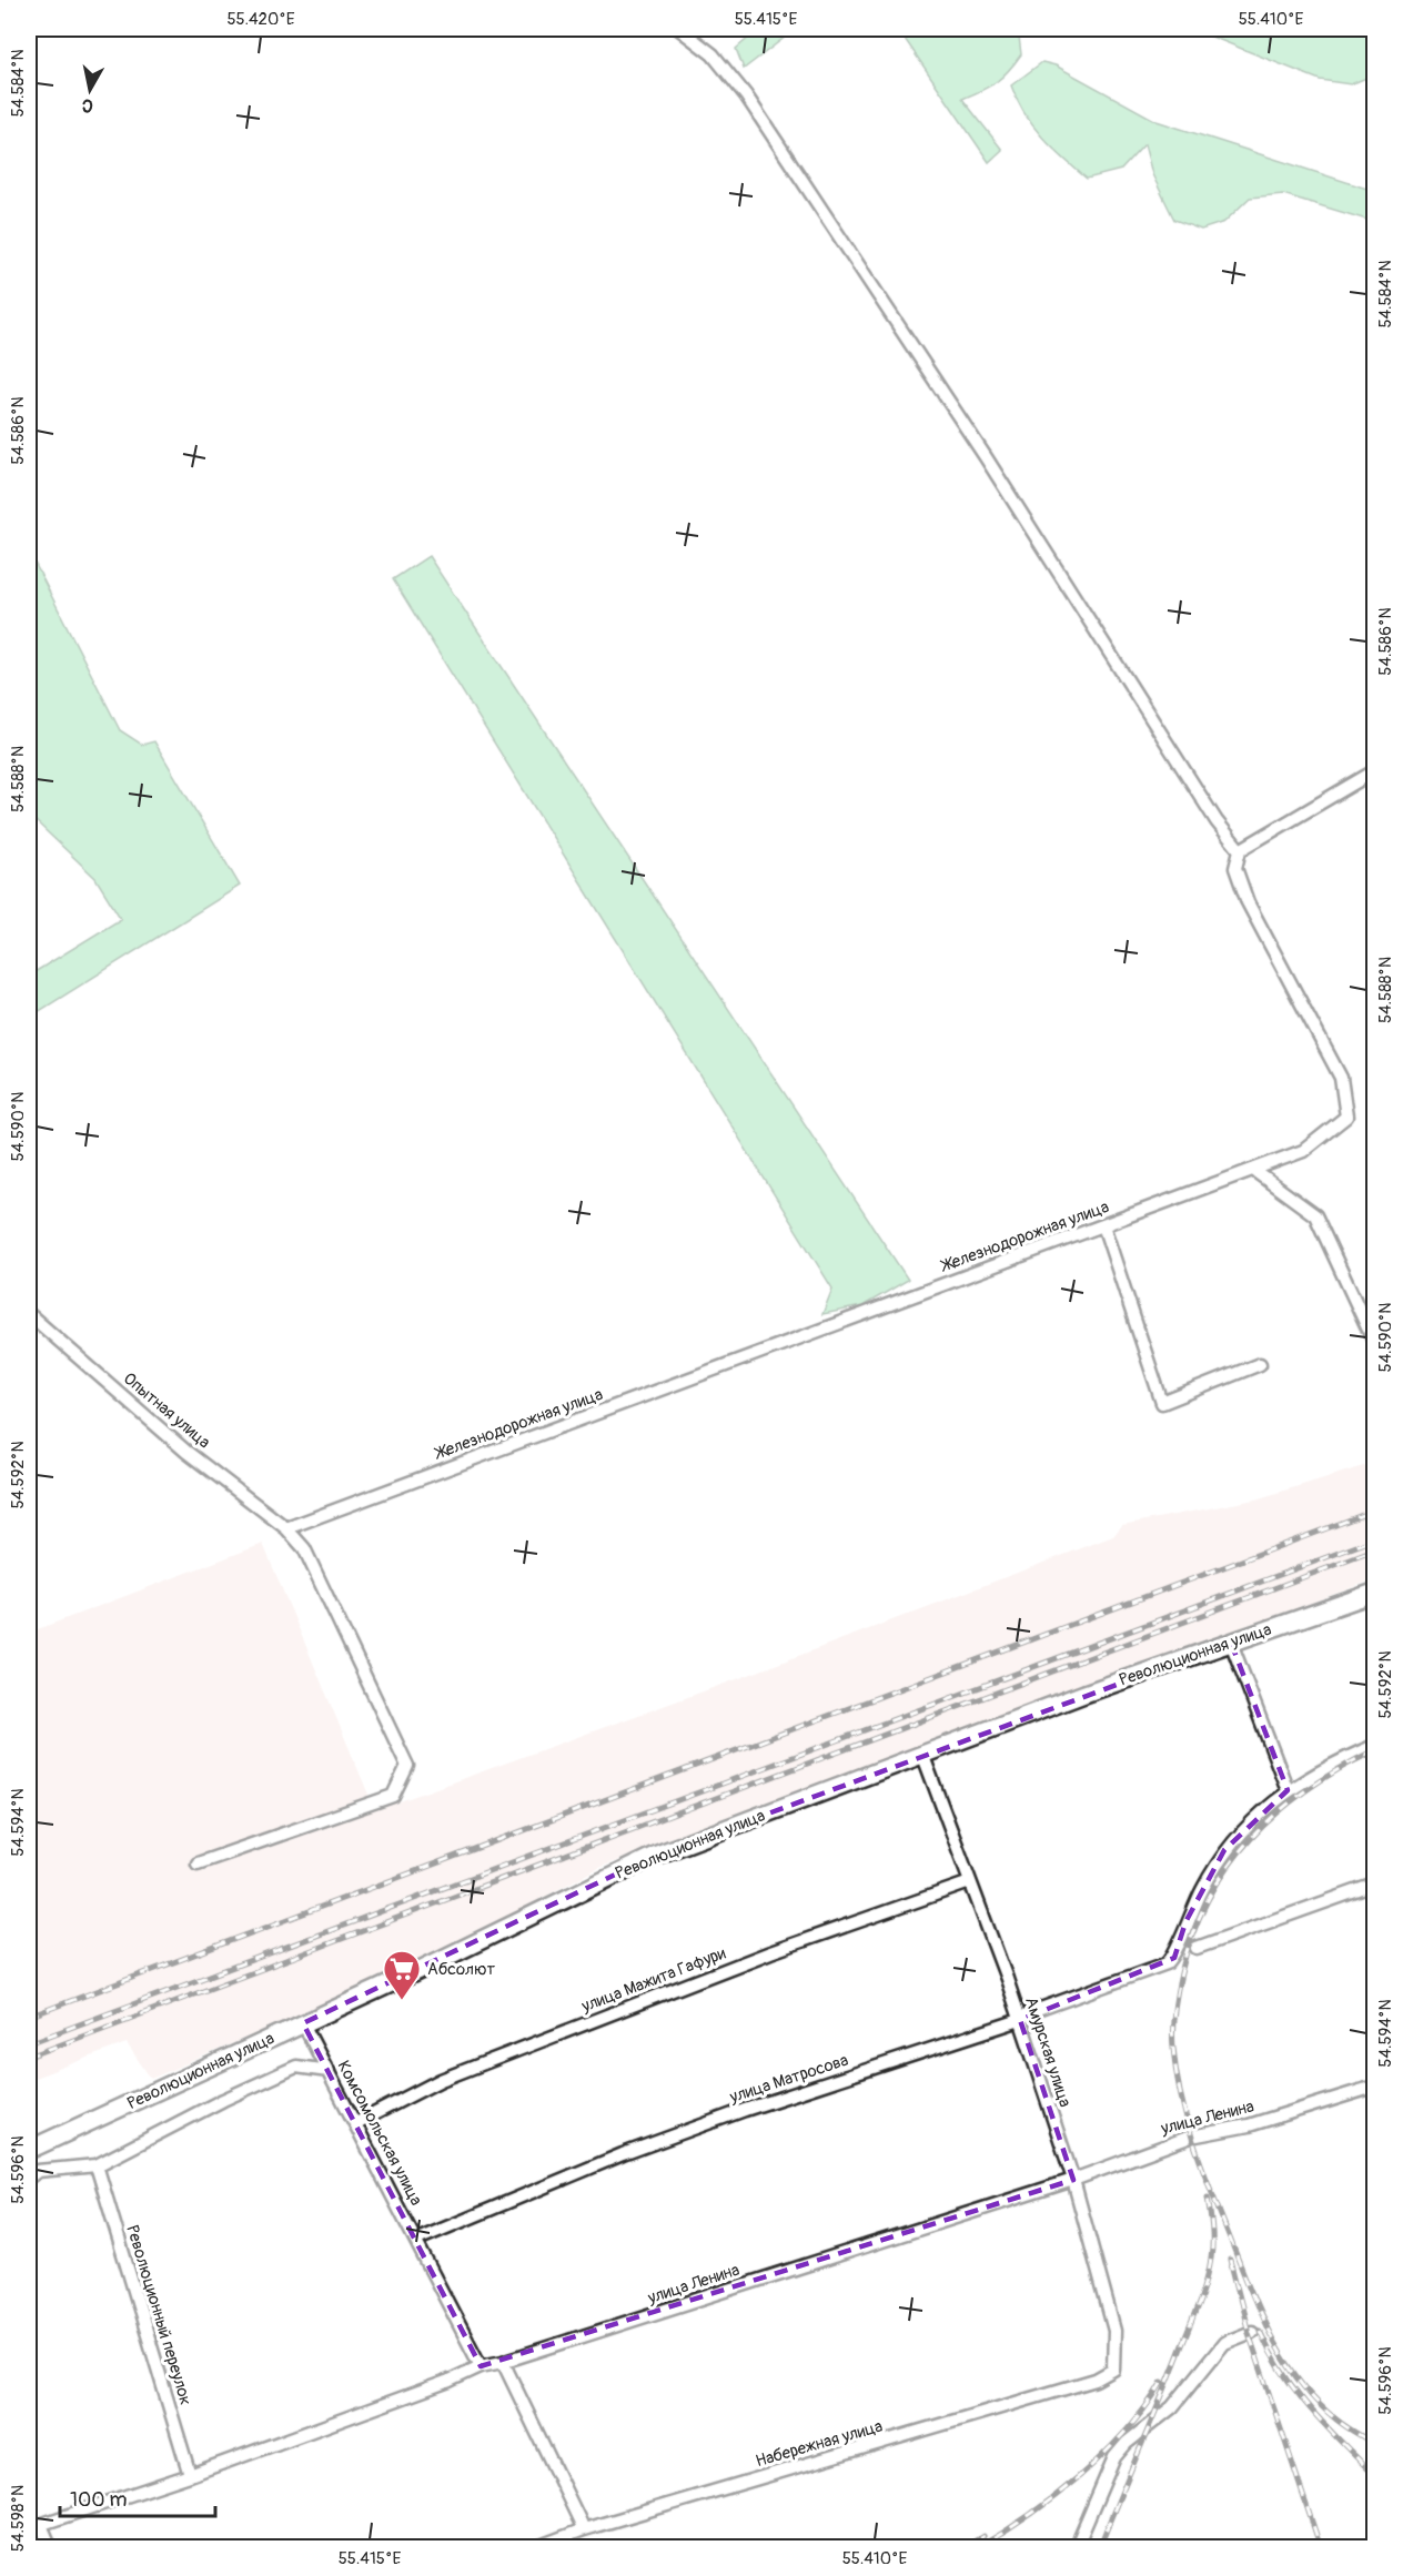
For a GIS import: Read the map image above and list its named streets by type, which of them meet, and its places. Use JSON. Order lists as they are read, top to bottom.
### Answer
{
  "streets": {
    "main road": ["Революционная улица"],
    "street": [
      "Железнодорожная улица",
      "Опытная улица",
      "улица Мажита Гафури",
      "Амурская улица",
      "улица Матросова",
      "улица Ленина",
      "Комсомольская улица",
      "Революционный переулок",
      "Набережная улица"
    ]
  },
  "crossings": [
    ["Железнодорожная улица", "Опытная улица"],
    ["Революционная улица", "Амурская улица"],
    ["Революционная улица", "Комсомольская улица"],
    ["улица Мажита Гафури", "Амурская улица"],
    ["улица Мажита Гафури", "Комсомольская улица"],
    ["Амурская улица", "улица Матросова"],
    ["Амурская улица", "улица Ленина"],
    ["Амурская улица", "Набережная улица"],
    ["улица Матросова", "Комсомольская улица"],
    ["улица Ленина", "Комсомольская улица"],
    ["улица Ленина", "Революционный переулок"]
  ],
  "places": {
    "supermarket": ["Абсолют"]
  },
  "scale_bar": "100 m",
  "north": "bottom",
  "coordinates": [
    "55.420°E",
    "55.415°E",
    "55.410°E",
    "54.584°N",
    "54.586°N",
    "54.588°N",
    "54.590°N",
    "54.592°N",
    "54.594°N",
    "54.596°N",
    "54.598°N"
  ]
}
